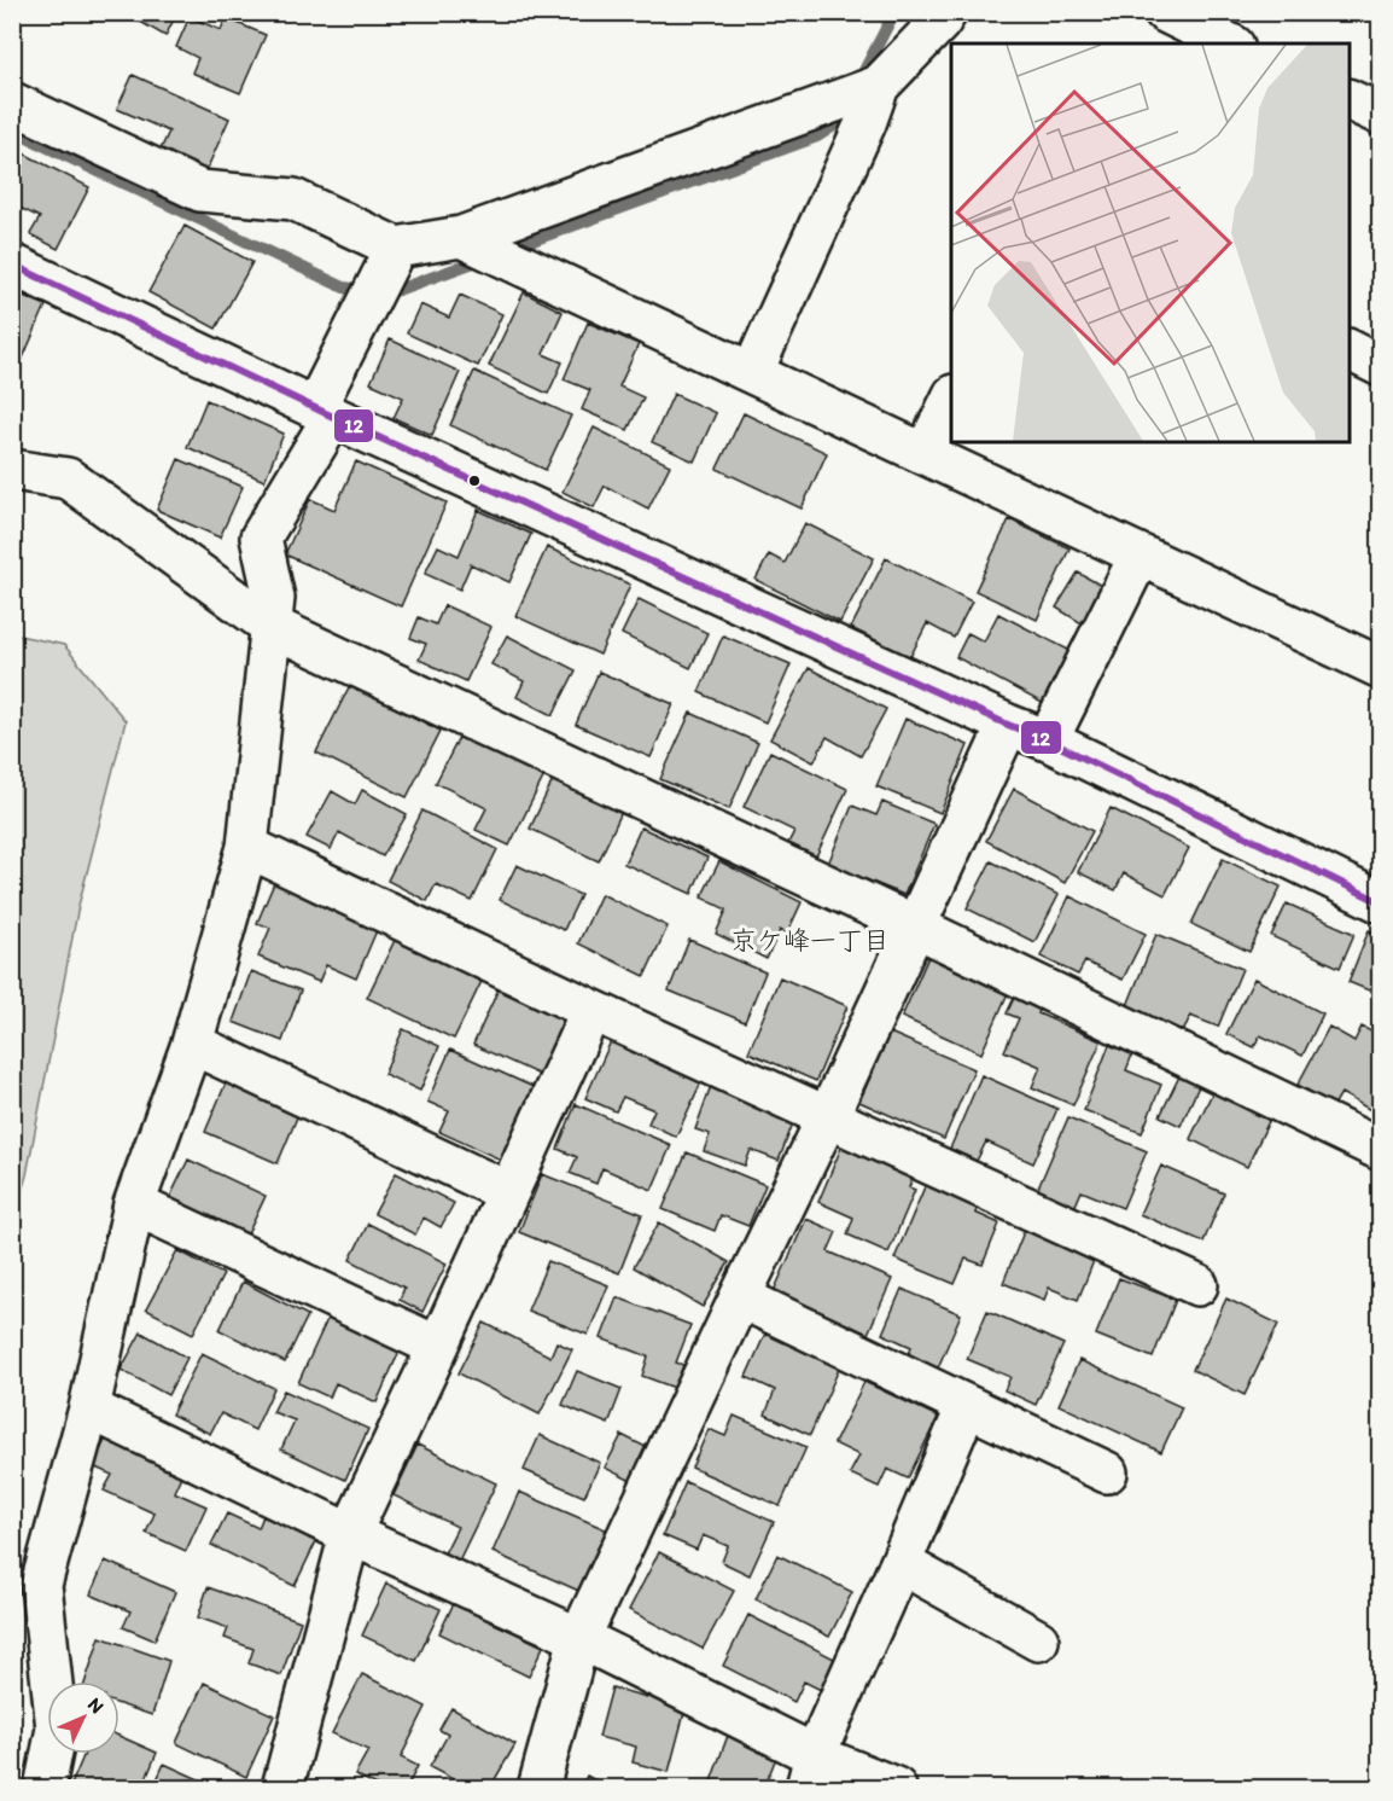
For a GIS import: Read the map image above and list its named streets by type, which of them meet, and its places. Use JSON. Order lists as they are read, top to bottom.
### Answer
{
  "districts": ["京ケ峰一丁目"],
  "lines": ["transit line 12"],
  "north": "top right"
}
